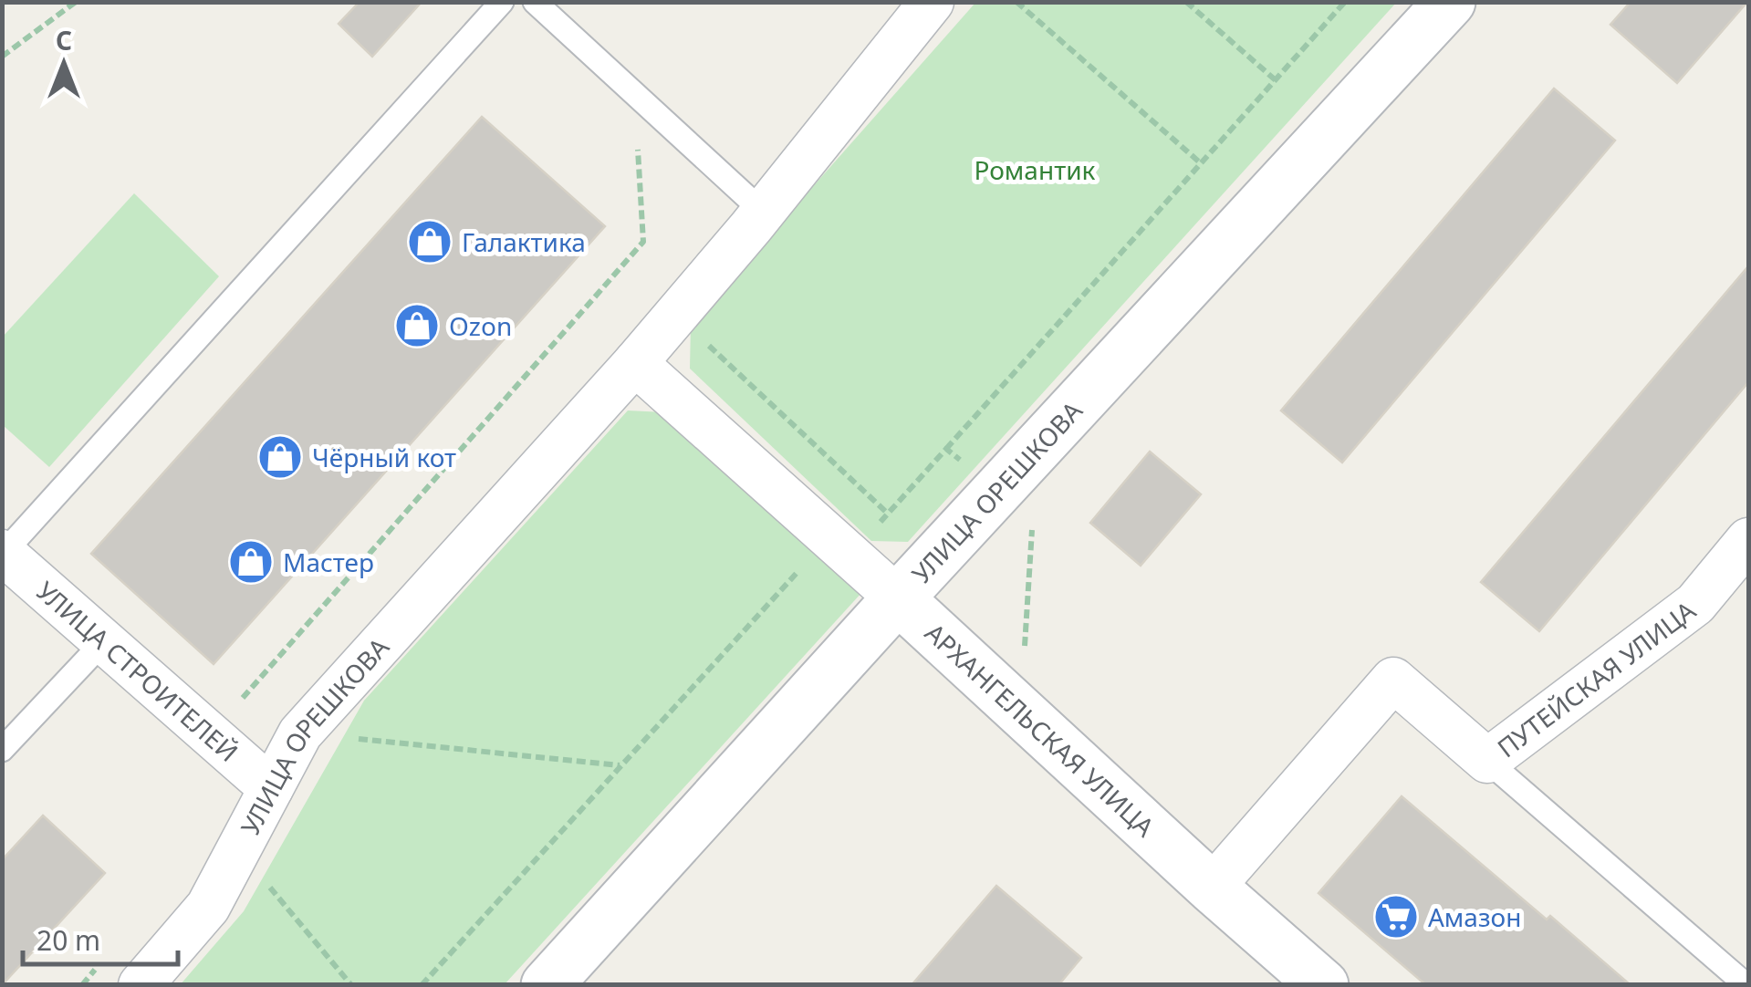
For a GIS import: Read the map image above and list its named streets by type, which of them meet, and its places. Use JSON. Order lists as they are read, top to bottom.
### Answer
{
  "streets": {
    "street": [
      "УЛИЦА ОРЕШКОВА",
      "УЛИЦА СТРОИТЕЛЕЙ",
      "ПУТЕЙСКАЯ УЛИЦА",
      "АРХАНГЕЛЬСКАЯ УЛИЦА"
    ]
  },
  "crossings": [
    ["УЛИЦА ОРЕШКОВА", "УЛИЦА СТРОИТЕЛЕЙ"],
    ["УЛИЦА ОРЕШКОВА", "АРХАНГЕЛЬСКАЯ УЛИЦА"],
    ["ПУТЕЙСКАЯ УЛИЦА", "АРХАНГЕЛЬСКАЯ УЛИЦА"]
  ],
  "parks": ["Романтик"],
  "places": {
    "shop": [
      "Галактика",
      "Ozon",
      "Чёрный кот",
      "Мастер"
    ],
    "supermarket": ["Амазон"]
  },
  "scale_bar": "20 m",
  "north": "top"
}
